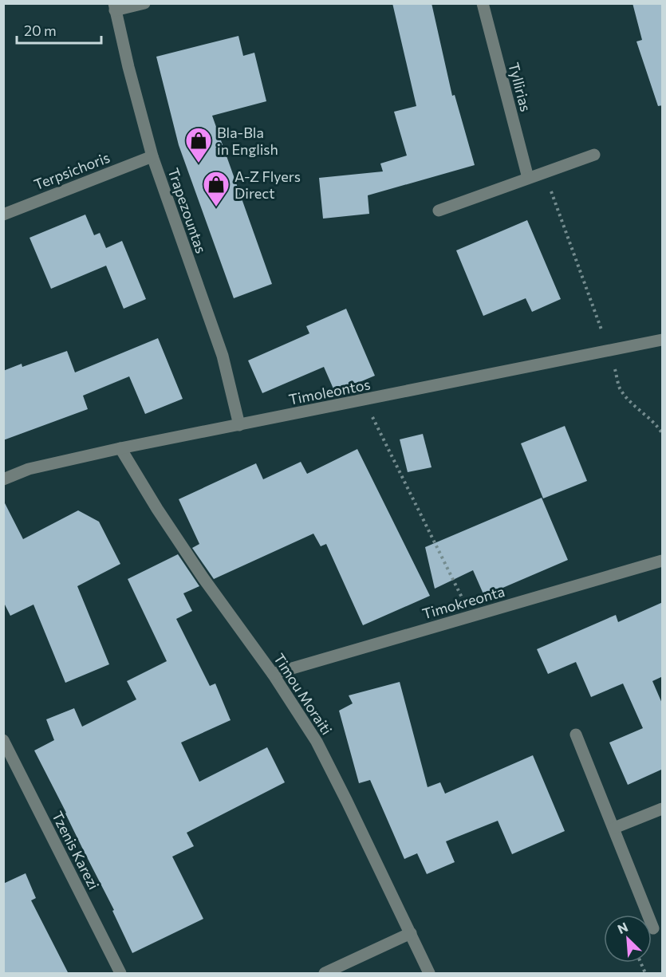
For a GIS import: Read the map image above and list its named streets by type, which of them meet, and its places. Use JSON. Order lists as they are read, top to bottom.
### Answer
{
  "streets": {
    "street": [
      "Tyllirias",
      "Terpsichoris",
      "Trapezountas",
      "Timoleontos",
      "Timokreonta",
      "Timou Moraiti",
      "Tzenis Karezi"
    ]
  },
  "crossings": [
    ["Terpsichoris", "Trapezountas"],
    ["Trapezountas", "Timoleontos"],
    ["Timoleontos", "Timou Moraiti"],
    ["Timokreonta", "Timou Moraiti"]
  ],
  "places": {
    "shop": ["Bla-Bla in English", "A-Z Flyers Direct"]
  },
  "scale_bar": "20 m",
  "north": "top left"
}
